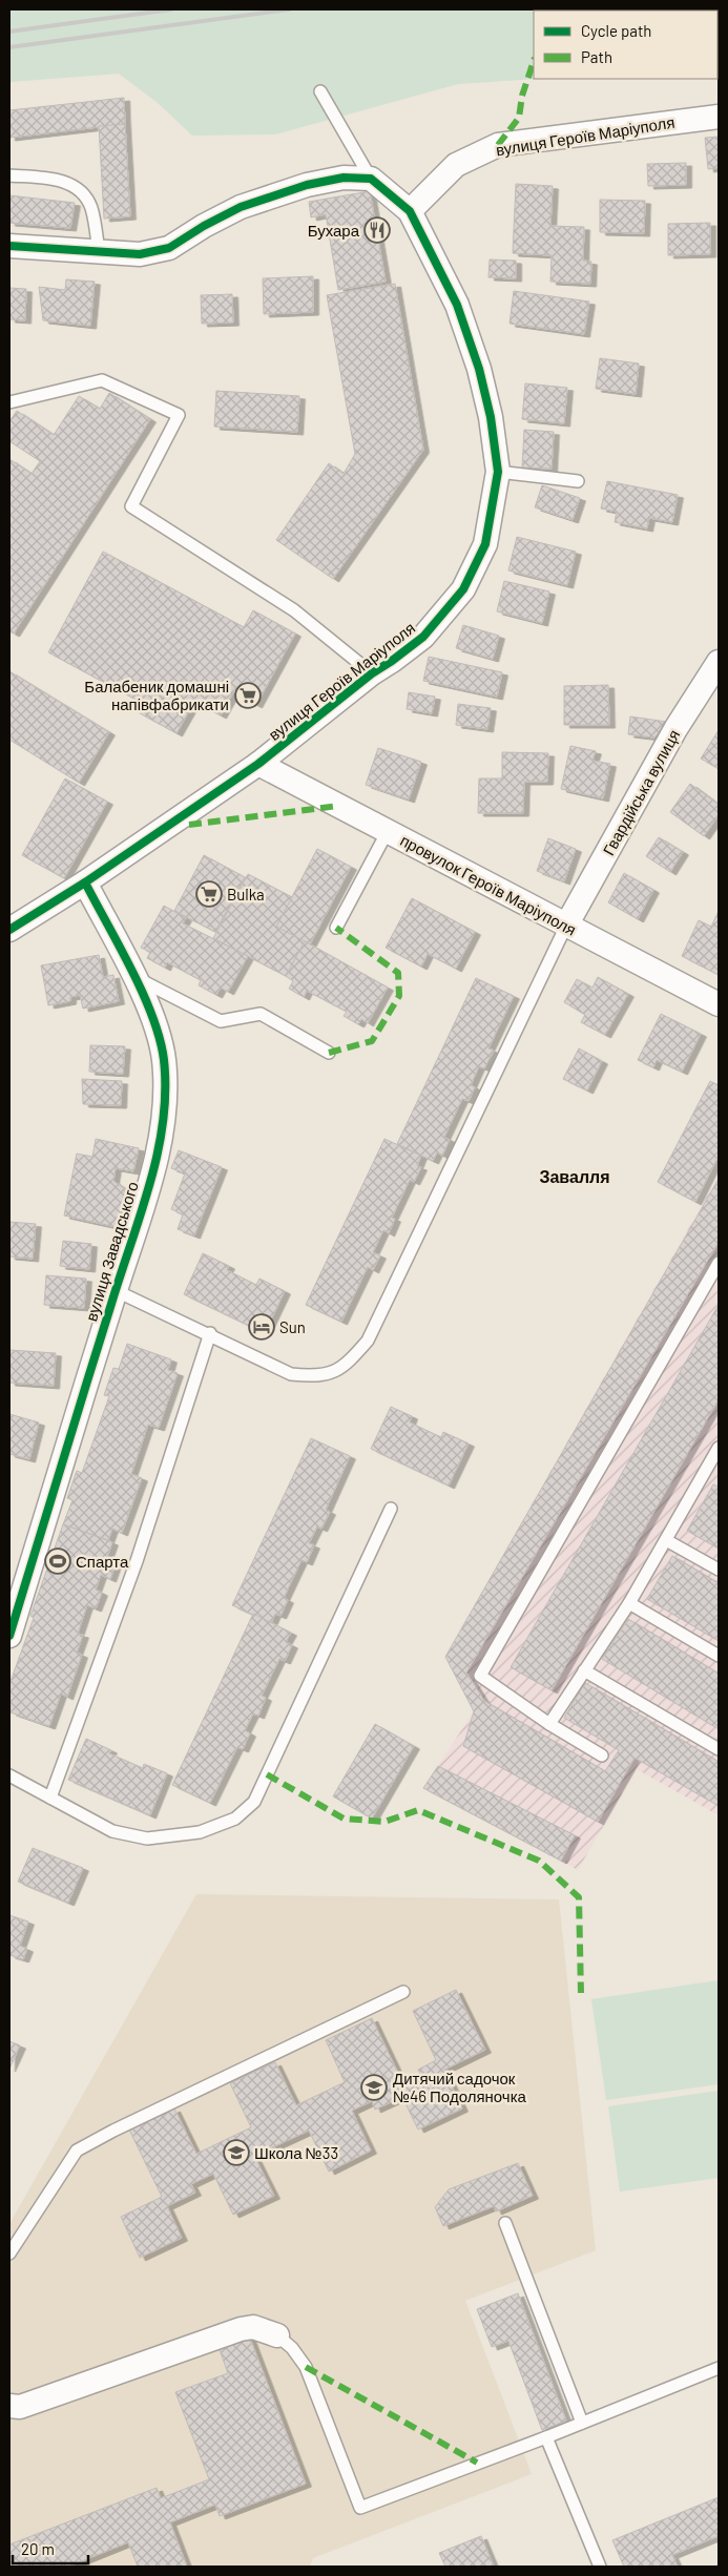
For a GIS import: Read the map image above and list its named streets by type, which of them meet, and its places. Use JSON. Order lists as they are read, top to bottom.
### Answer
{
  "streets": {
    "street": [
      "вулиця Героїв Маріуполя",
      "Гвардійська вулиця",
      "провулок Героїв Маріуполя",
      "вулиця Завадського"
    ]
  },
  "crossings": [
    ["вулиця Героїв Маріуполя", "провулок Героїв Маріуполя"],
    ["вулиця Героїв Маріуполя", "вулиця Завадського"],
    ["Гвардійська вулиця", "провулок Героїв Маріуполя"]
  ],
  "districts": ["Завалля"],
  "places": {
    "restaurant": ["Бухара"],
    "supermarket": ["Балабеник домашні напівфабрикати", "Bulka"],
    "hotel": ["Sun"],
    "sports": ["Спарта"],
    "school or university": ["Дитячий садочок №46 Подоляночка", "Школа №33"]
  },
  "legend": ["Cycle path", "Path"],
  "scale_bar": "20 m"
}
